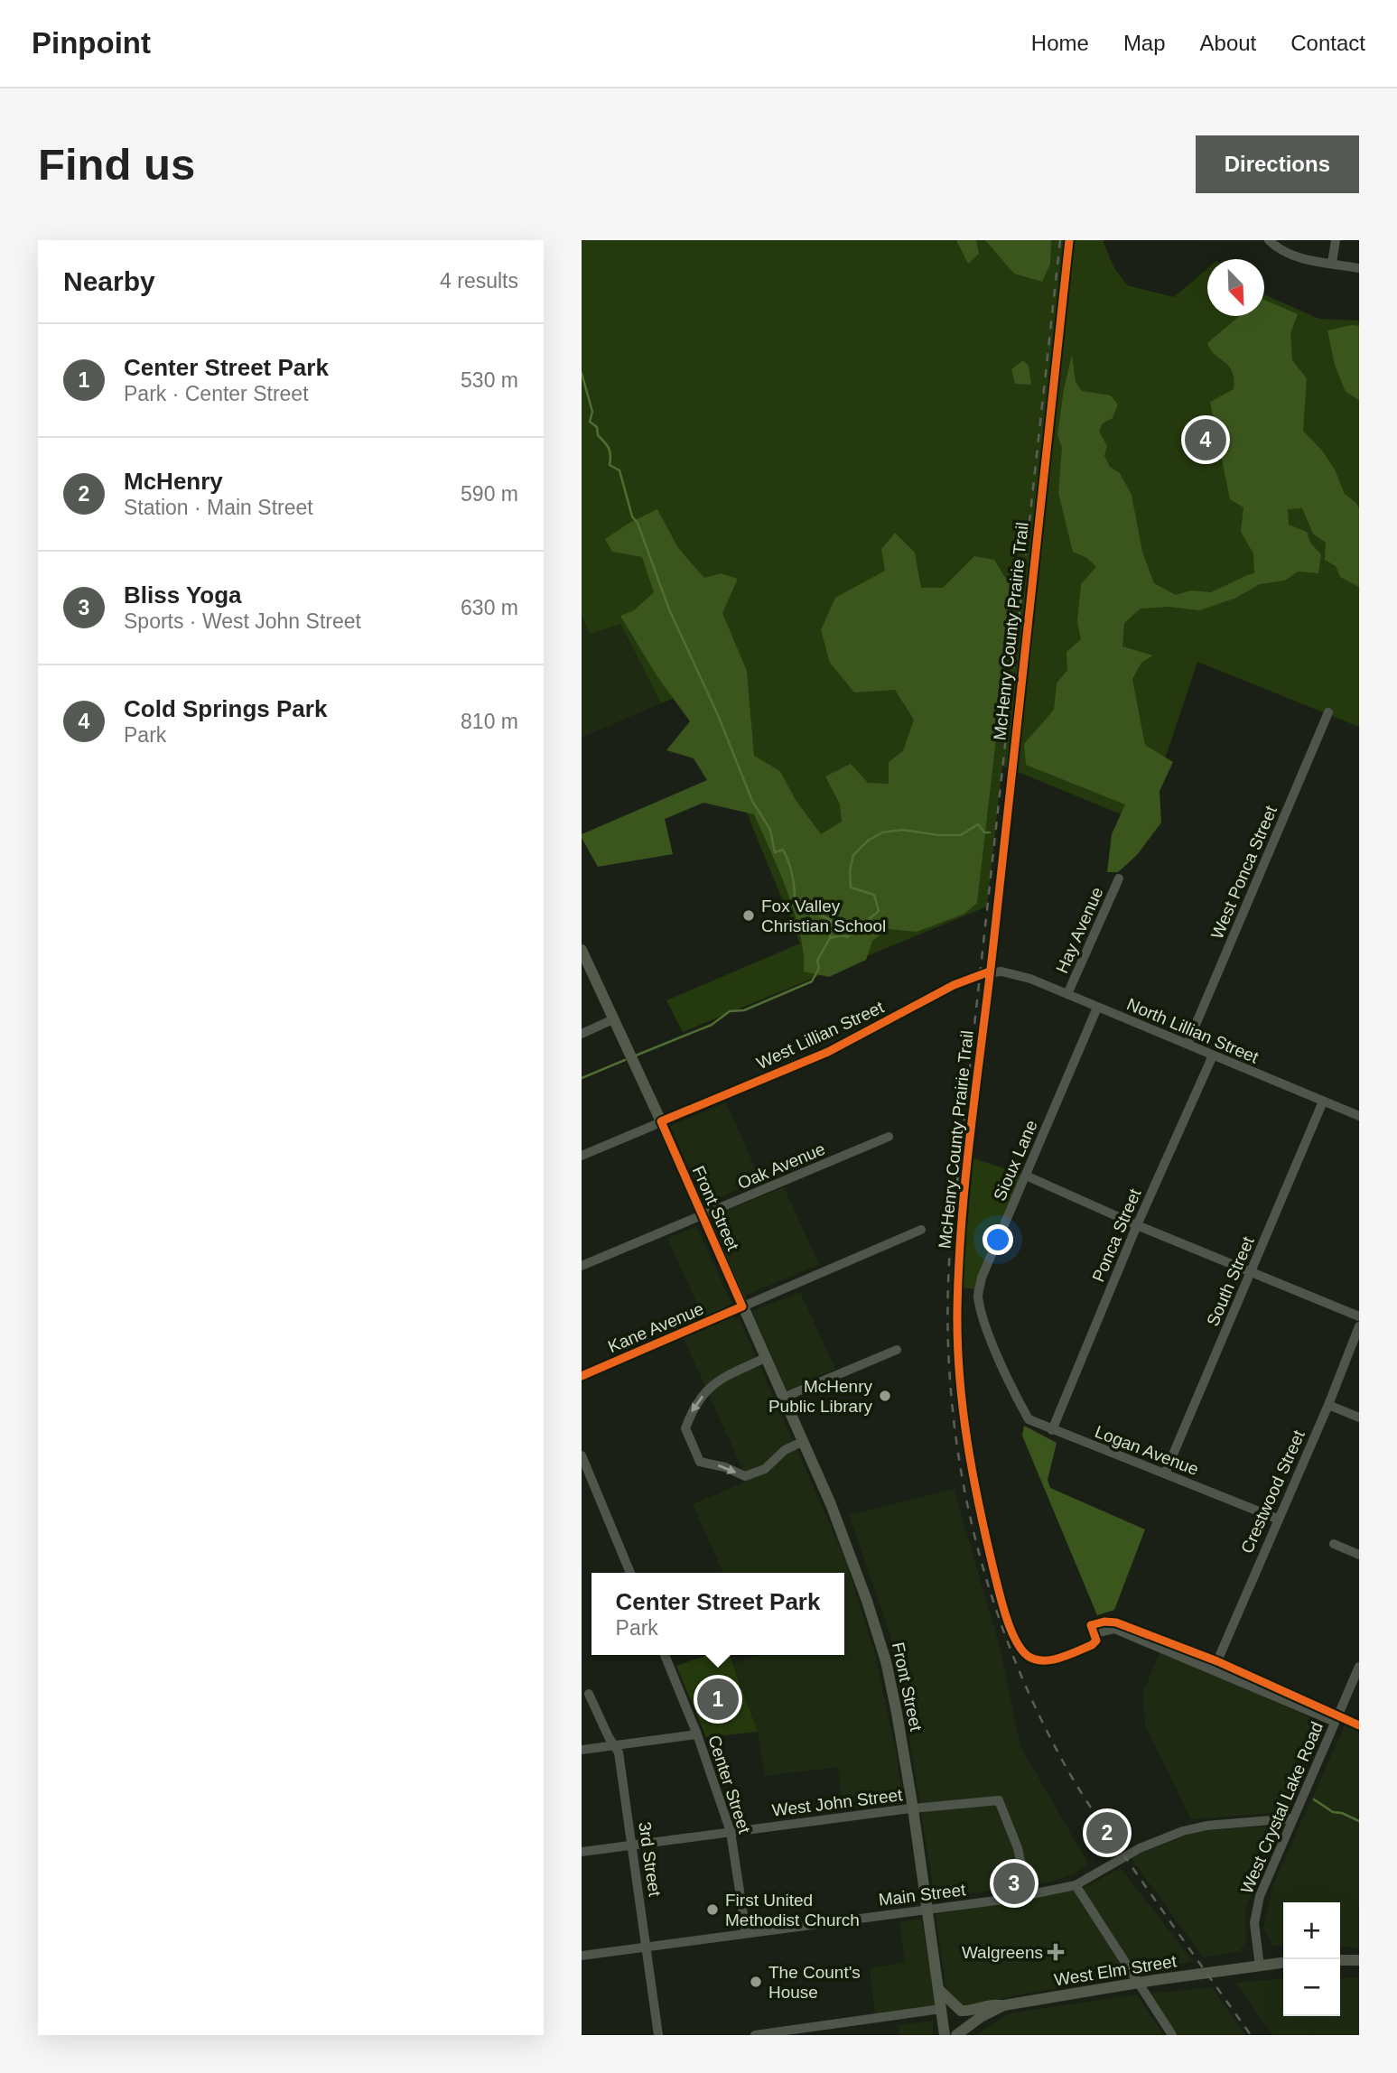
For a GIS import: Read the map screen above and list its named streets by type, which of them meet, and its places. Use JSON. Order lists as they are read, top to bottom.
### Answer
{
  "streets": {
    "main road": ["Front Street", "West Elm Street"],
    "street": [
      "West Ponca Street",
      "Hay Avenue",
      "North Lillian Street",
      "West Lillian Street",
      "Sioux Lane",
      "Oak Avenue",
      "Ponca Street",
      "South Street",
      "Kane Avenue",
      "Logan Avenue",
      "Crestwood Street",
      "Center Street",
      "West John Street",
      "West Crystal Lake Road",
      "3rd Street",
      "Main Street"
    ],
    "cycle path": ["McHenry County Prairie Trail"]
  },
  "crossings": [
    ["West Ponca Street", "North Lillian Street"],
    ["Hay Avenue", "North Lillian Street"],
    ["North Lillian Street", "West Lillian Street"],
    ["North Lillian Street", "Sioux Lane"],
    ["North Lillian Street", "Ponca Street"],
    ["North Lillian Street", "South Street"],
    ["West Lillian Street", "Front Street"],
    ["Sioux Lane", "Logan Avenue"],
    ["Oak Avenue", "Front Street"],
    ["Front Street", "Kane Avenue"],
    ["Front Street", "West John Street"],
    ["Front Street", "Main Street"],
    ["Ponca Street", "Logan Avenue"],
    ["South Street", "Logan Avenue"],
    ["Logan Avenue", "Crestwood Street"],
    ["Center Street", "West John Street"],
    ["Center Street", "Main Street"],
    ["West John Street", "3rd Street"],
    ["West John Street", "Main Street"],
    ["West Crystal Lake Road", "Main Street"],
    ["West Crystal Lake Road", "West Elm Street"],
    ["3rd Street", "Main Street"]
  ],
  "places": {
    "other": [
      "Fox Valley Christian School",
      "McHenry Public Library",
      "First United Methodist Church",
      "The Count's House"
    ],
    "health": ["Walgreens"]
  },
  "north": "bottom right",
  "page": {
    "header": "Pinpoint",
    "nav": [
      "Home",
      "Map",
      "About",
      "Contact"
    ],
    "buttons": "Directions",
    "title": "Find us",
    "heading": ["Nearby", "4 results"],
    "list": [
      {
        "mark": "1",
        "name": "Center Street Park",
        "note": "Park · Center Street",
        "value": "530 m"
      },
      {
        "mark": "2",
        "name": "McHenry",
        "note": "Station · Main Street",
        "value": "590 m"
      },
      {
        "mark": "3",
        "name": "Bliss Yoga",
        "note": "Sports · West John Street",
        "value": "630 m"
      },
      {
        "mark": "4",
        "name": "Cold Springs Park",
        "note": "Park",
        "value": "810 m"
      }
    ],
    "pins": [
      "4",
      "1",
      "2",
      "3"
    ],
    "popup": ["Center Street Park", "Park"],
    "map_buttons": ["+", "−"]
  }
}
